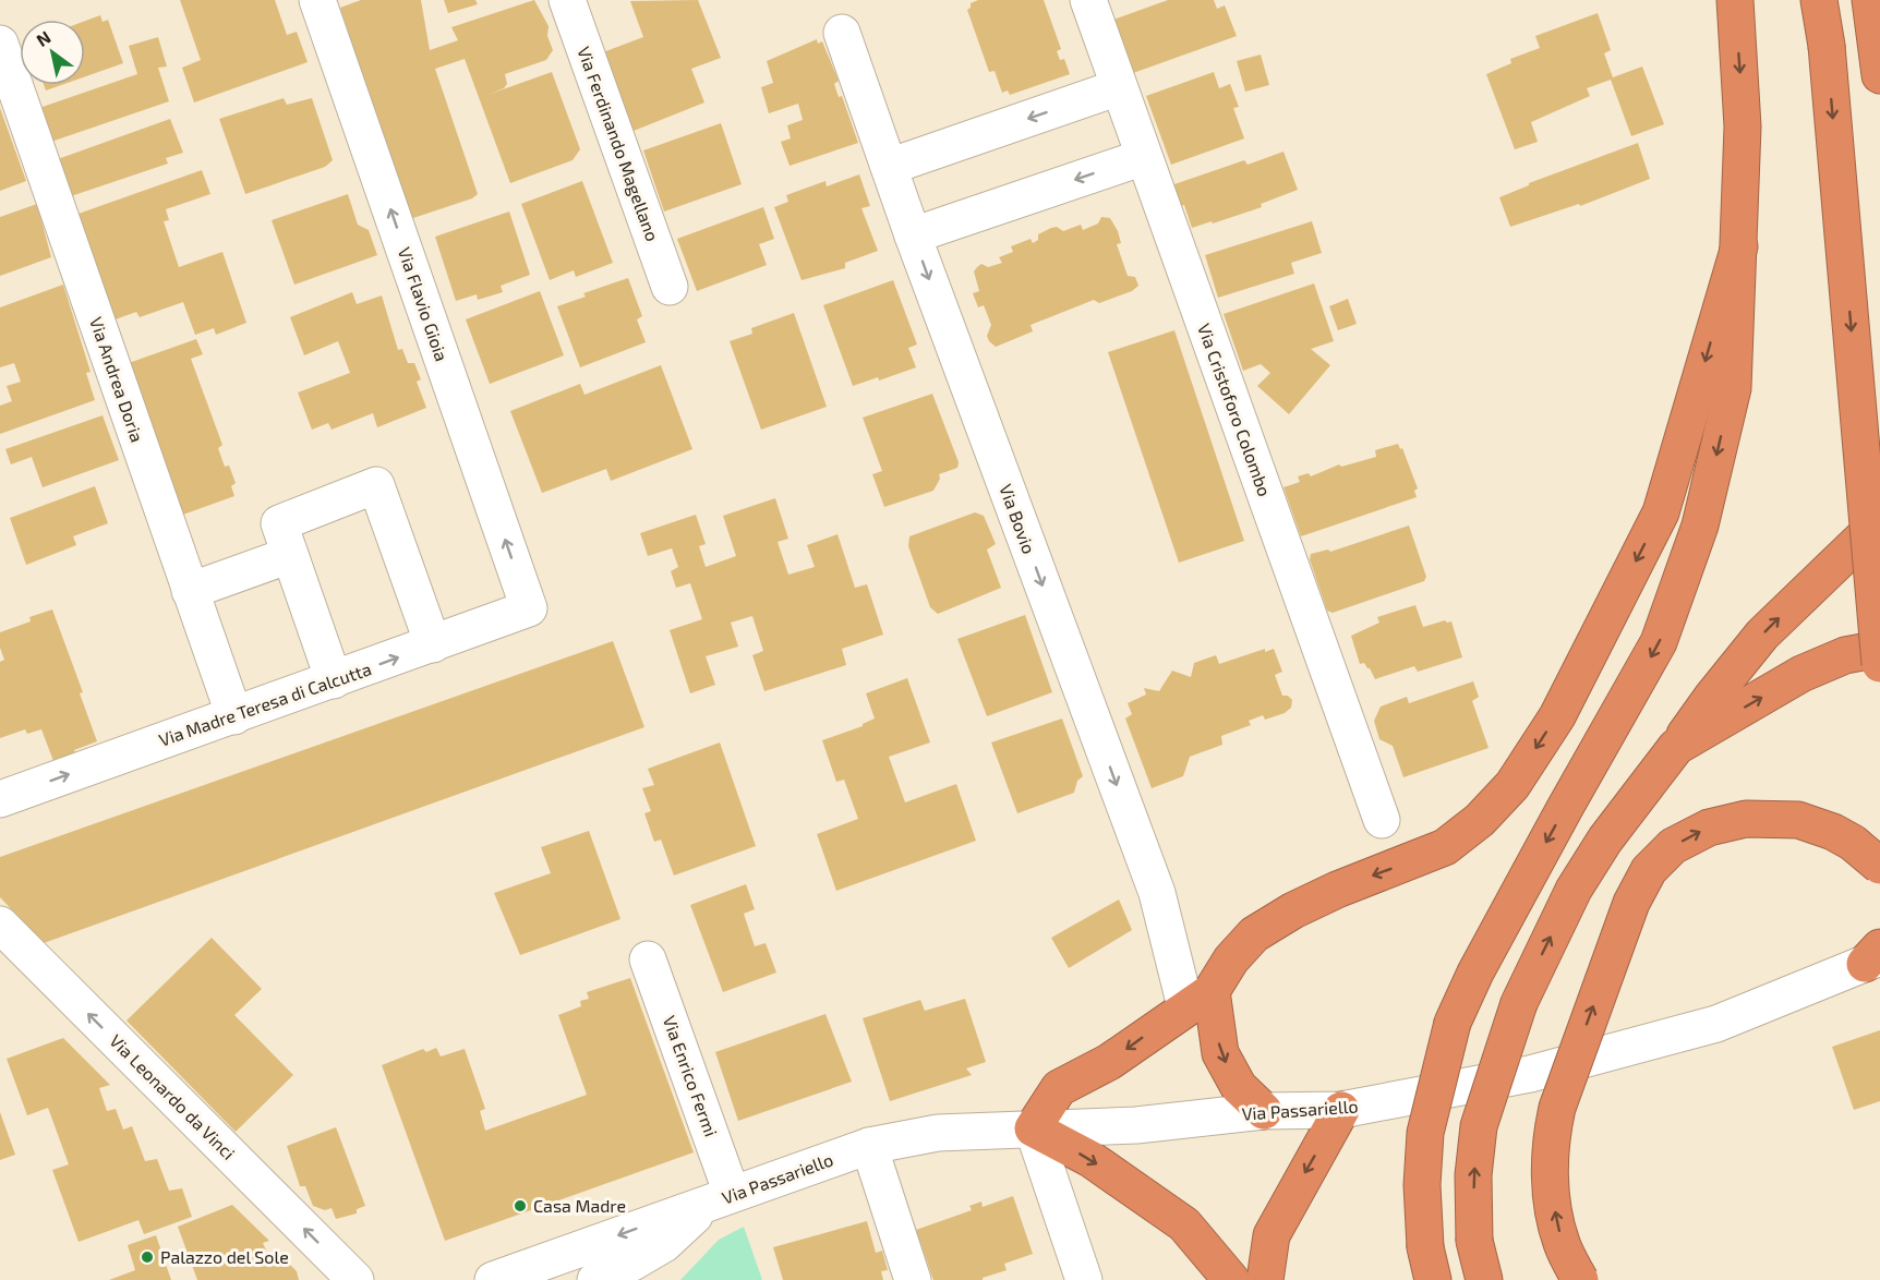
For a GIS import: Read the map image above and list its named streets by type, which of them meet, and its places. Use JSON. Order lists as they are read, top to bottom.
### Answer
{
  "streets": {
    "street": [
      "Via Ferdinando Magellano",
      "Via Flavio Gioia",
      "Via Andrea Doria",
      "Via Cristoforo Colombo",
      "Via Bovio",
      "Via Madre Teresa di Calcutta",
      "Via Enrico Fermi",
      "Via Leonardo da Vinci",
      "Via Passariello"
    ]
  },
  "crossings": [
    ["Via Flavio Gioia", "Via Madre Teresa di Calcutta"],
    ["Via Andrea Doria", "Via Madre Teresa di Calcutta"],
    ["Via Enrico Fermi", "Via Passariello"]
  ],
  "one_way": [
    "Via Flavio Gioia",
    "Via Bovio",
    "Via Madre Teresa di Calcutta",
    "Via Leonardo da Vinci"
  ],
  "places": ["Casa Madre", "Palazzo del Sole"],
  "north": "top left"
}
